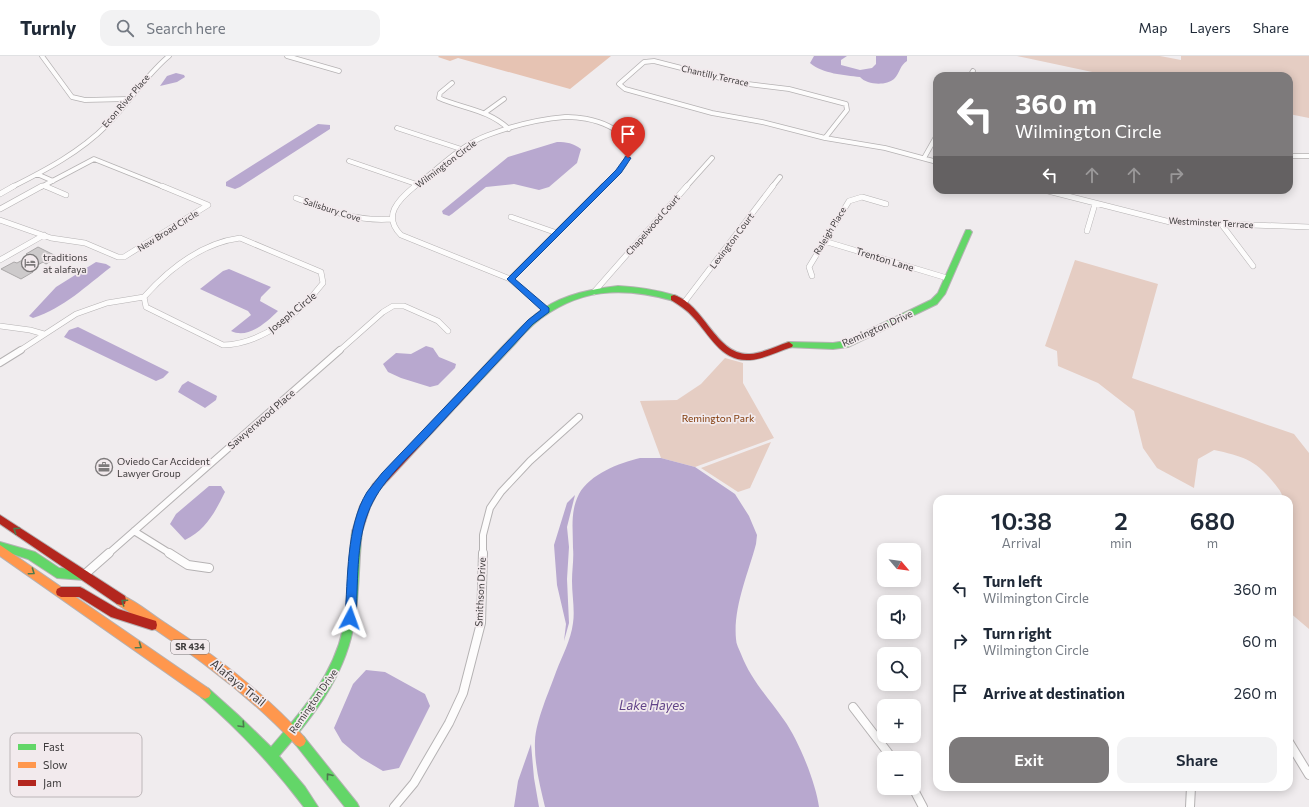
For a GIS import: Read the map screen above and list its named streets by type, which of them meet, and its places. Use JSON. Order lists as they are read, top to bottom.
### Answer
{
  "streets": {
    "street": [
      "Chantilly Terrace",
      "Econ River Place",
      "Wilmington Circle",
      "Salisbury Cove",
      "Westminster Terrace",
      "Chapelwood Court",
      "New Broad Circle",
      "Raleigh Place",
      "Lexington Court",
      "Trenton Lane",
      "Joseph Circle",
      "Remington Drive",
      "Sawyerwood Place",
      "Smithson Drive",
      "SR 434",
      "Alafaya Trail"
    ]
  },
  "crossings": [
    ["Wilmington Circle", "Salisbury Cove"],
    ["Chapelwood Court", "Remington Drive"],
    ["Raleigh Place", "Trenton Lane"],
    ["Lexington Court", "Remington Drive"],
    ["Trenton Lane", "Remington Drive"],
    ["Remington Drive", "SR 434"],
    ["Remington Drive", "Alafaya Trail"],
    ["Sawyerwood Place", "Alafaya Trail"]
  ],
  "water": ["Lake Hayes"],
  "parks": ["Remington Park"],
  "places": {
    "hotel": ["traditions at alafaya"],
    "office": ["Oviedo Car Accident Lawyer Group"]
  },
  "legend": ["Fast", "Slow", "Jam"],
  "north": "bottom right",
  "page": {
    "header": "Turnly",
    "search": "Search here",
    "nav": ["Map", "Layers", "Share"],
    "turn": ["360 m", "Wilmington Circle"],
    "eta": [
      "10:38",
      "Arrival",
      "2",
      "min",
      "680",
      "m"
    ],
    "map_buttons": ["+", "−"],
    "list": [
      {
        "name": "Turn left",
        "note": "Wilmington Circle",
        "value": "360 m"
      },
      {
        "name": "Turn right",
        "note": "Wilmington Circle",
        "value": "60 m"
      },
      {
        "name": "Arrive at destination",
        "value": "260 m"
      }
    ],
    "buttons": ["Exit", "Share"]
  }
}
